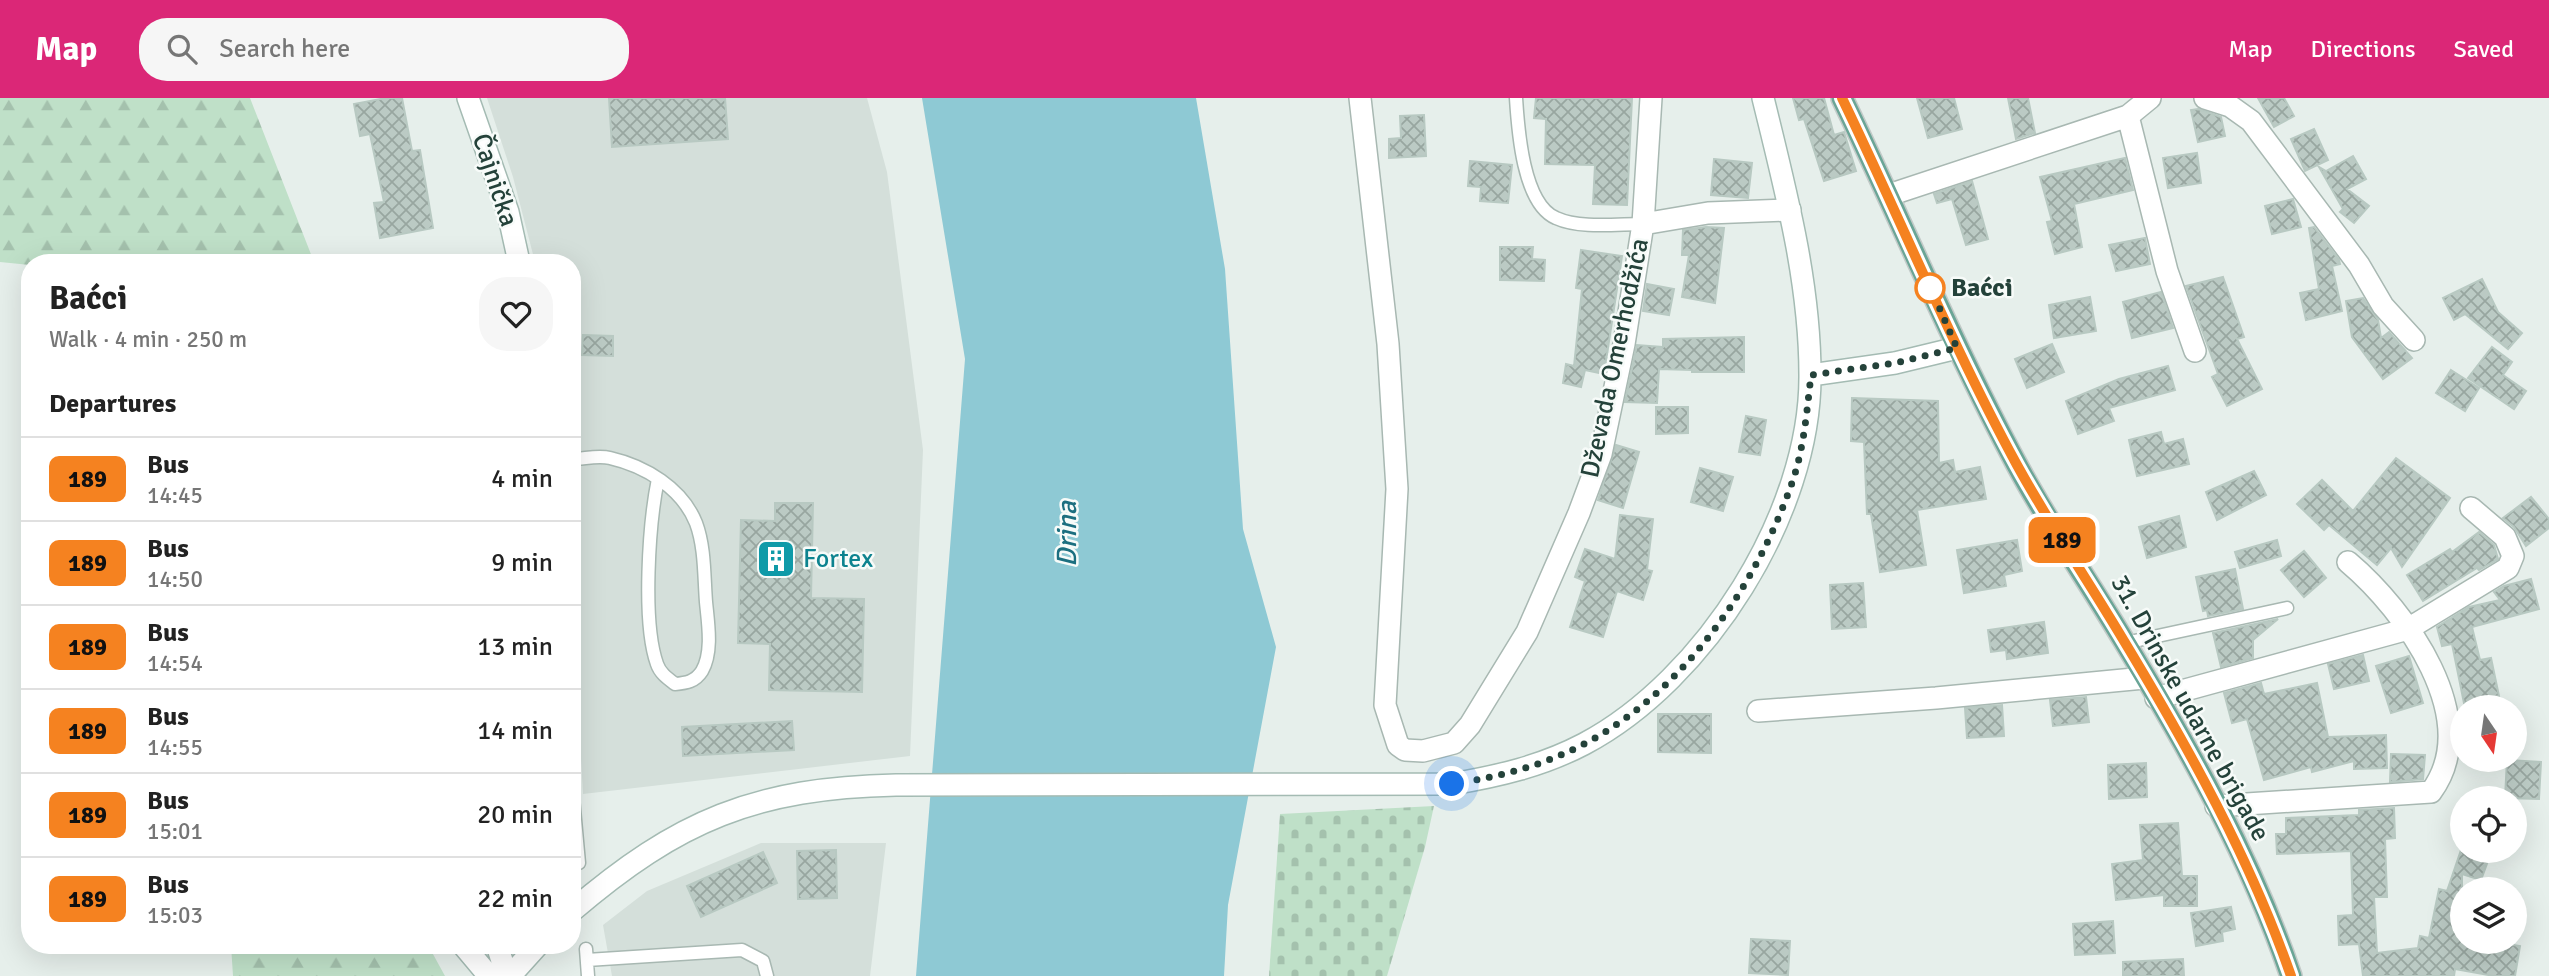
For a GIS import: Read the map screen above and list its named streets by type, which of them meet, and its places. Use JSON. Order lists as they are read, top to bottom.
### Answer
{
  "streets": {
    "main road": ["31. Drinske udarne brigade"],
    "street": ["Čajnička", "Dževada Omerhodžića"]
  },
  "water": ["Drina"],
  "places": {
    "other": ["Baćci"],
    "building": ["Fortex"]
  },
  "lines": ["bus line 189"],
  "north": "bottom",
  "page": {
    "header": "Map",
    "search": "Search here",
    "nav": ["Map", "Directions", "Saved"],
    "on_map": "189",
    "heading": [
      ["Baćci", "Walk · 4 min · 250 m"],
      "Departures"
    ],
    "list": [
      {
        "mark": "189",
        "name": "Bus",
        "note": "14:45",
        "value": "4 min"
      },
      {
        "mark": "189",
        "name": "Bus",
        "note": "14:50",
        "value": "9 min"
      },
      {
        "mark": "189",
        "name": "Bus",
        "note": "14:54",
        "value": "13 min"
      },
      {
        "mark": "189",
        "name": "Bus",
        "note": "14:55",
        "value": "14 min"
      },
      {
        "mark": "189",
        "name": "Bus",
        "note": "15:01",
        "value": "20 min"
      },
      {
        "mark": "189",
        "name": "Bus",
        "note": "15:03",
        "value": "22 min"
      }
    ]
  }
}
